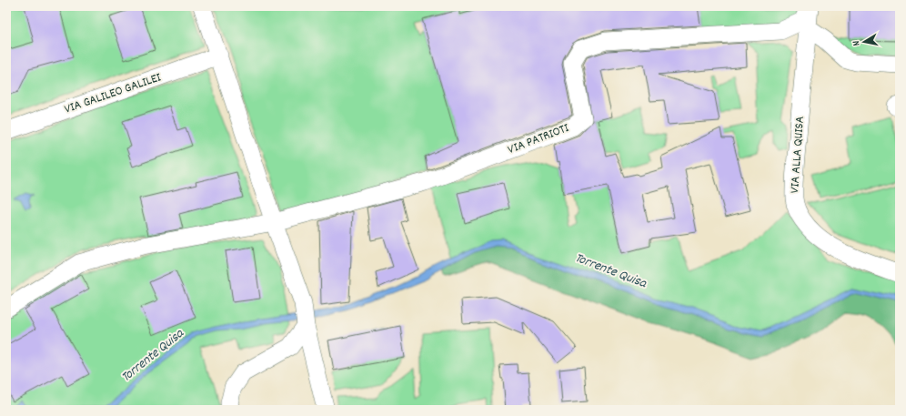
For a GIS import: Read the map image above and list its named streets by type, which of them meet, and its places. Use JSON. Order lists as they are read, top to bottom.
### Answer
{
  "streets": {
    "street": ["VIA GALILEO GALILEI", "VIA PATRIOTI", "VIA ALLA QUISA"]
  },
  "crossings": [
    ["VIA PATRIOTI", "VIA ALLA QUISA"]
  ],
  "water": ["Torrente Quisa"],
  "north": "left"
}
